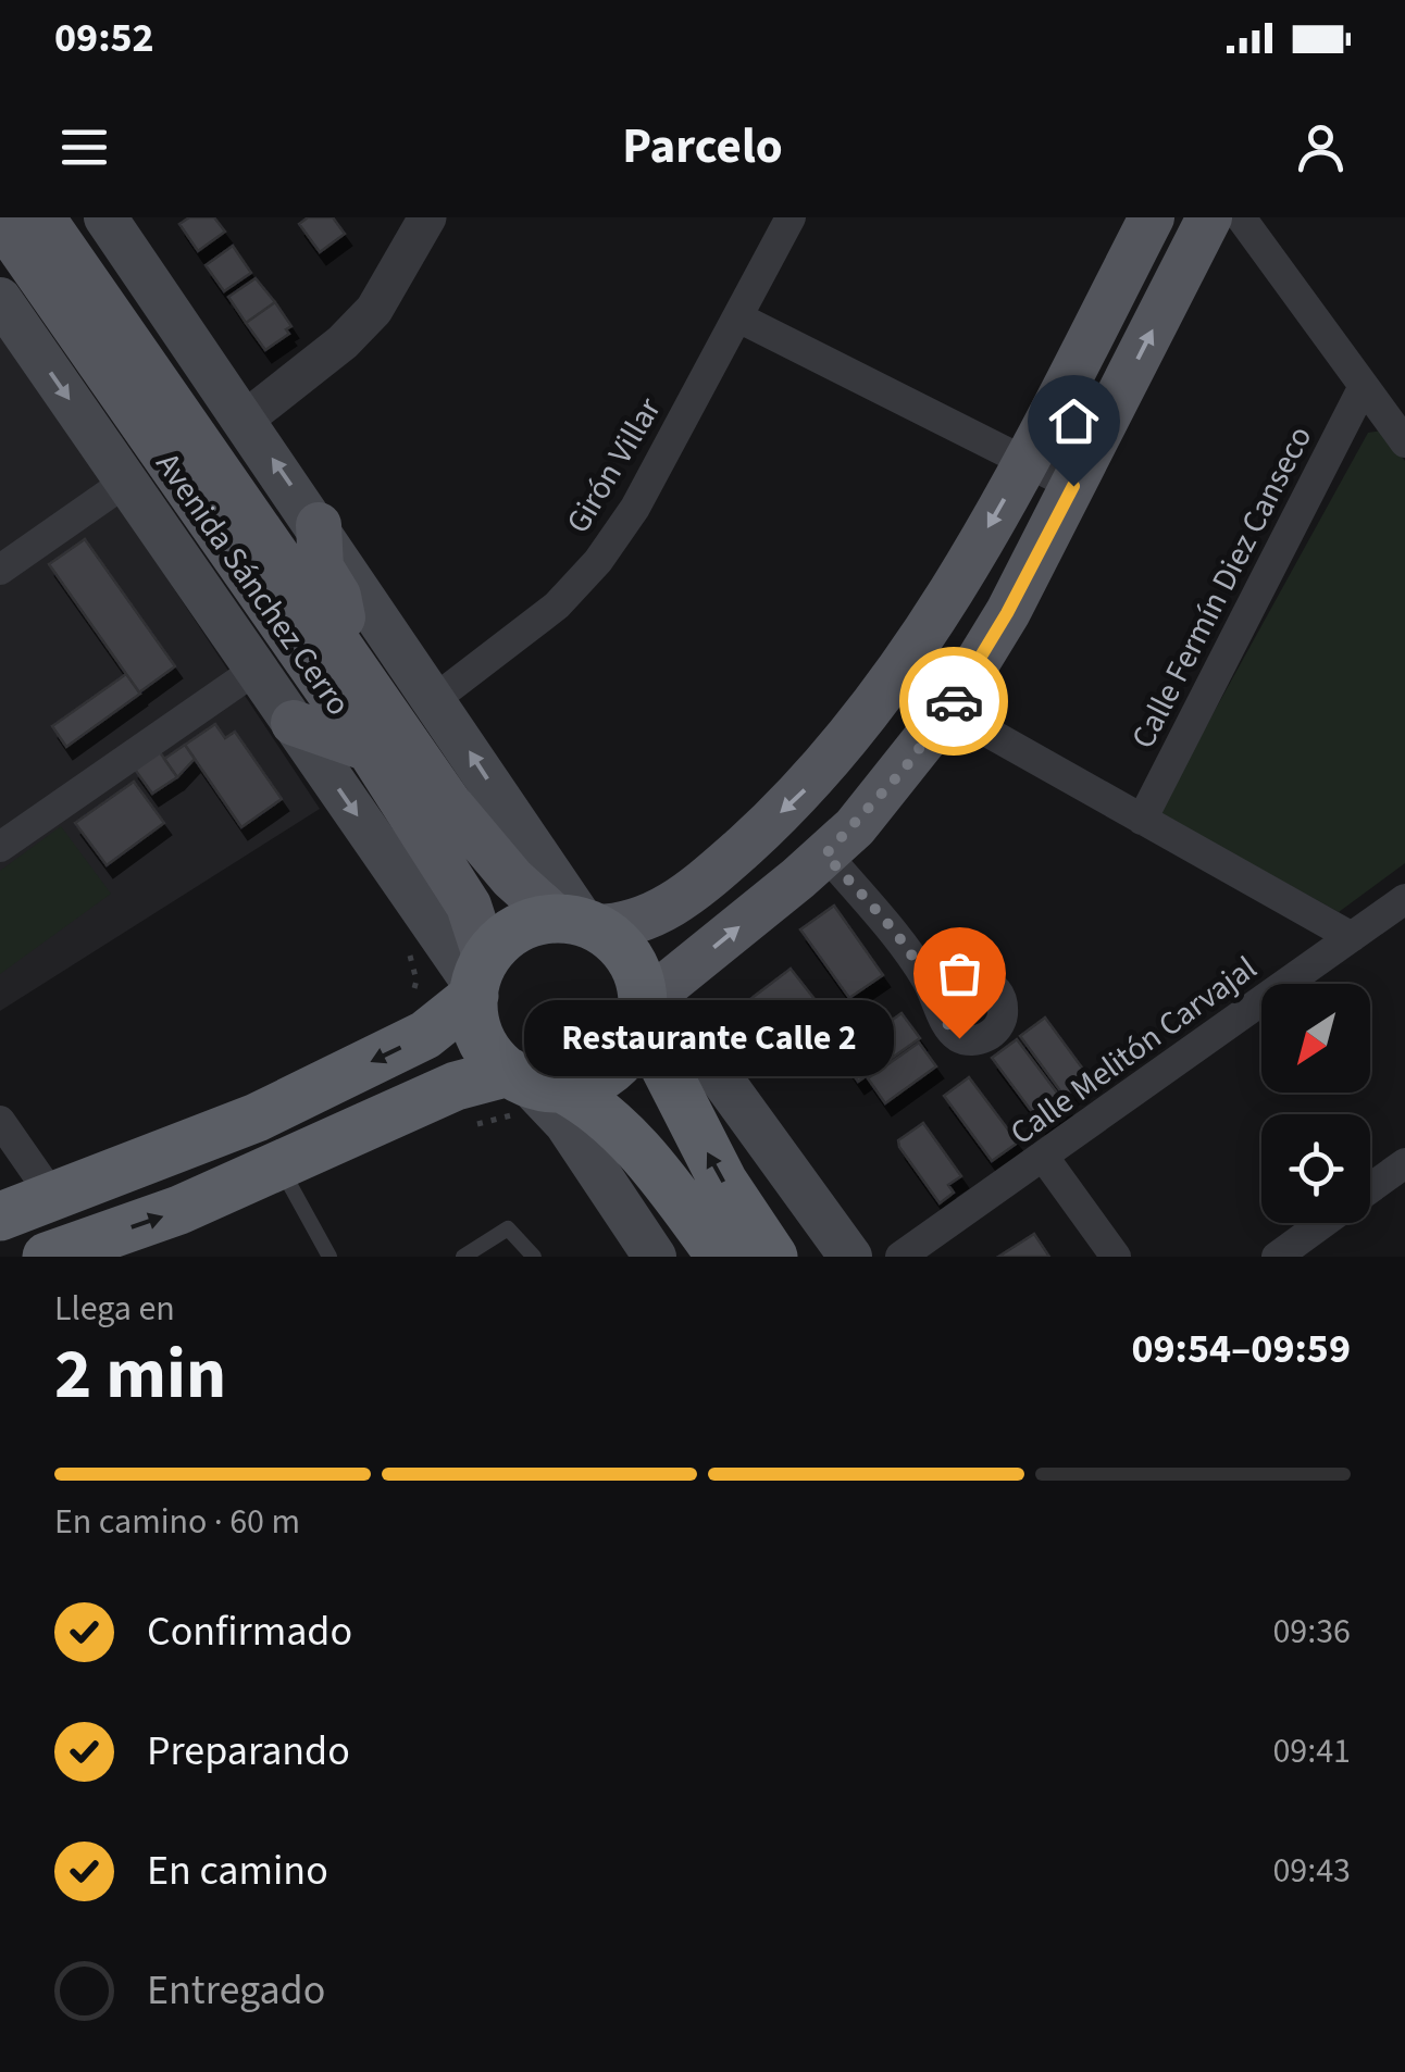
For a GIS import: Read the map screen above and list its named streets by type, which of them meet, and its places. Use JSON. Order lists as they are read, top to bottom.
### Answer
{
  "streets": {
    "main road": ["Avenida Sánchez Cerro"],
    "street": ["Girón Villar", "Calle Fermín Diez Canseco", "Calle Melitón Carvajal"]
  },
  "places": ["Restaurante Calle 2"],
  "north": "bottom left",
  "page": {
    "status": "09:52",
    "header": "Parcelo",
    "bubble": "Restaurante Calle 2",
    "heading": ["2 min", "Llega en", "09:54–09:59"],
    "bar": "En camino · 60 m",
    "list": [
      ["Confirmado", "09:36"],
      ["Preparando", "09:41"],
      ["En camino", "09:43"],
      "Entregado"
    ]
  }
}
